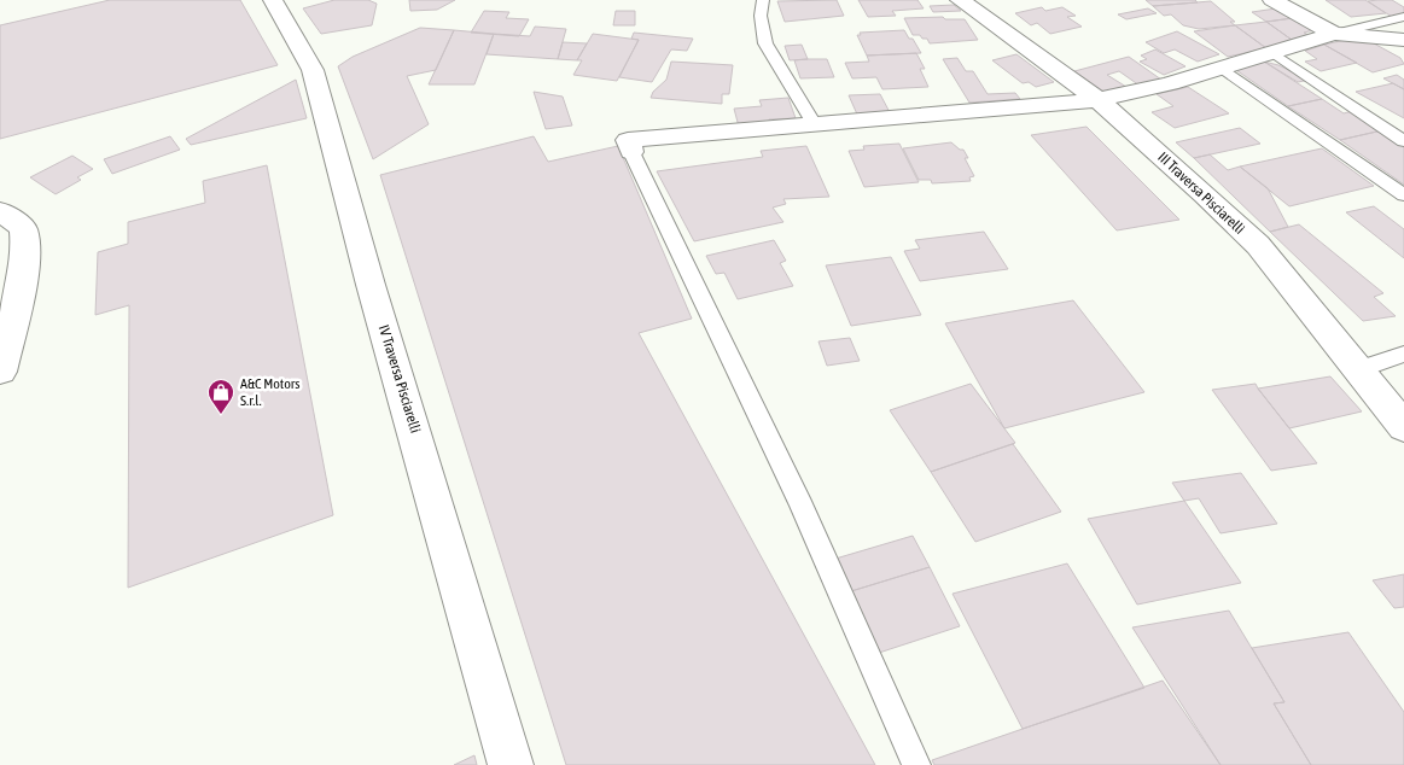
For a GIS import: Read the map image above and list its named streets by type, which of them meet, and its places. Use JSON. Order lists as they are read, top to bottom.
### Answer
{
  "streets": {
    "street": ["III Traversa Pisciarelli", "IV Traversa Pisciarelli"]
  },
  "places": {
    "shop": ["A&C Motors S.r.l."]
  }
}
